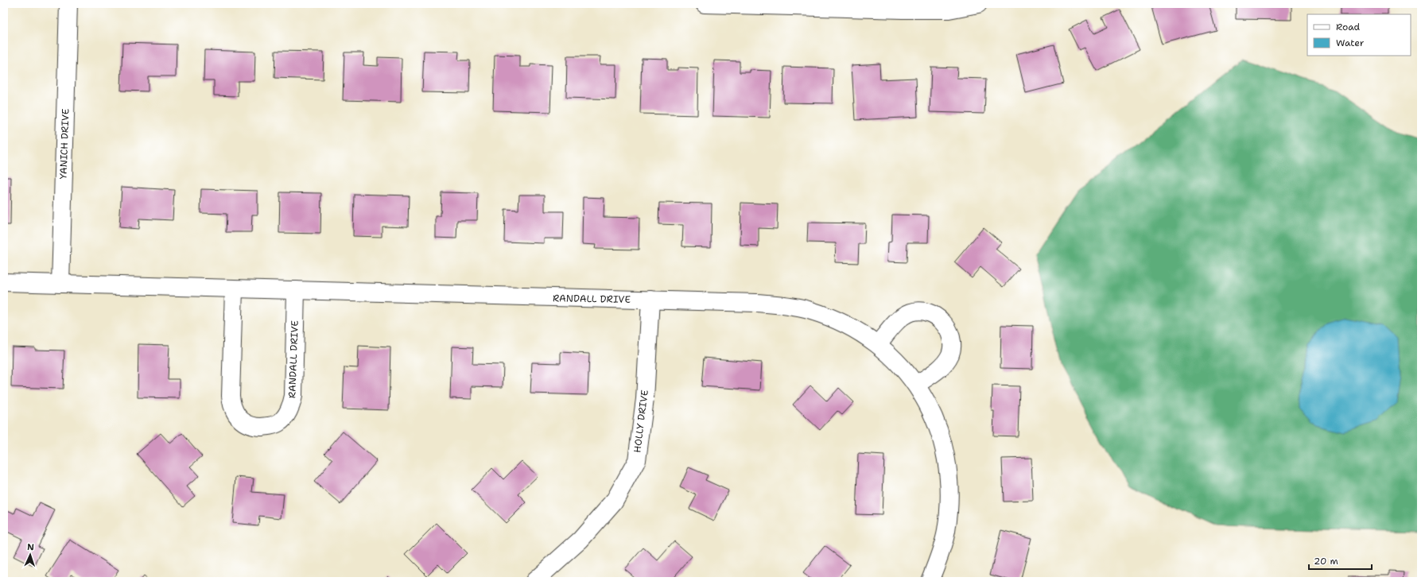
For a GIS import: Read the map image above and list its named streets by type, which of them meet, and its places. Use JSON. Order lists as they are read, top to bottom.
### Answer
{
  "streets": {
    "street": ["YANICH DRIVE", "RANDALL DRIVE", "HOLLY DRIVE"]
  },
  "crossings": [
    ["YANICH DRIVE", "RANDALL DRIVE"],
    ["RANDALL DRIVE", "HOLLY DRIVE"]
  ],
  "legend": ["Road", "Water"],
  "scale_bar": "20 m",
  "north": "top"
}
